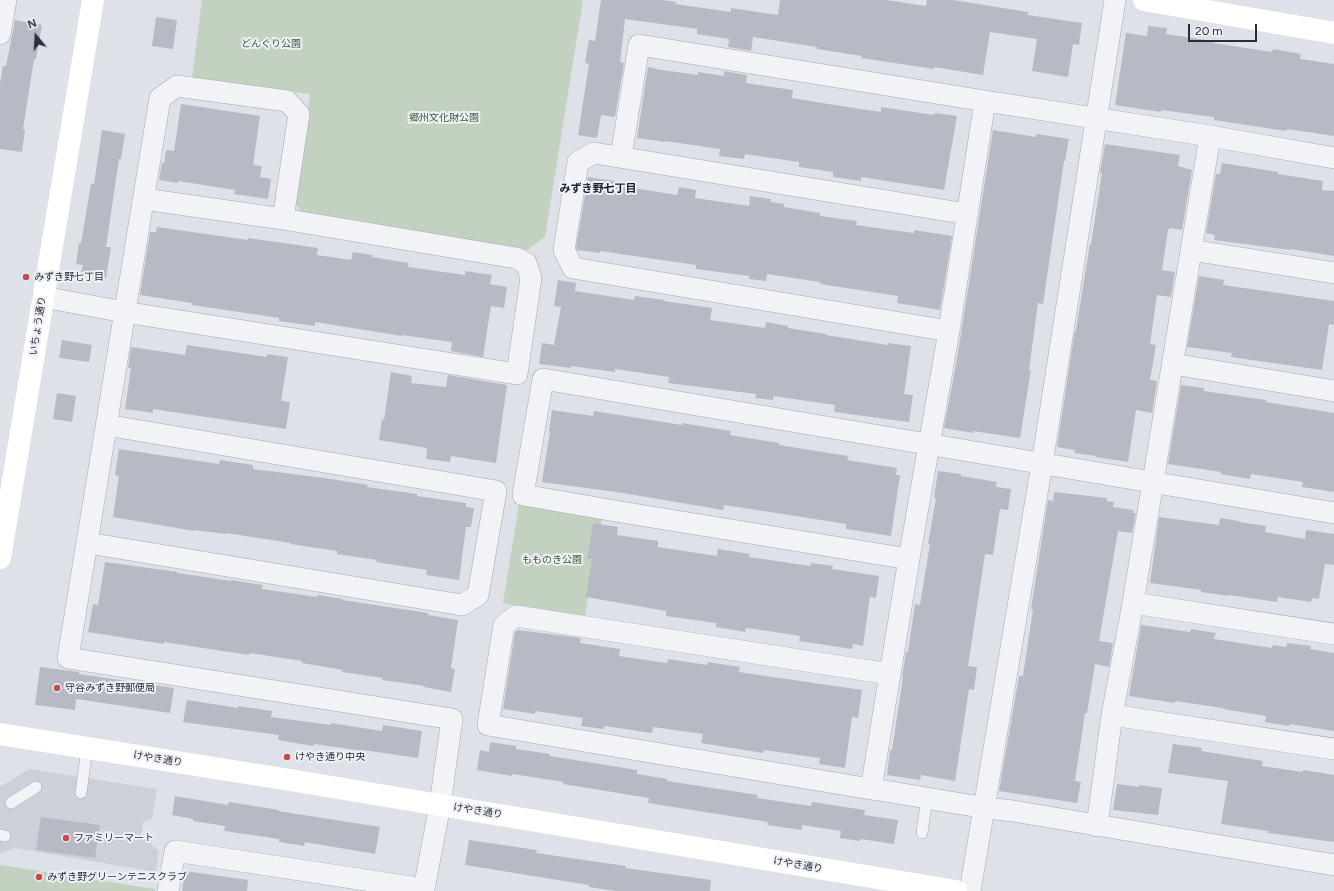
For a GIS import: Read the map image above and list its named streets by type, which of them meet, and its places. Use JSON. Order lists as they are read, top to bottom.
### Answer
{
  "streets": {
    "main road": ["いちょう通り", "けやき通り"]
  },
  "districts": ["みずき野七丁目"],
  "parks": ["どんぐり公園", "郷州文化財公園", "もものき公園"],
  "places": [
    "みずき野七丁目",
    "守谷みずき野郵便局",
    "けやき通り中央",
    "ファミリーマート",
    "みずき野グリーンテニスクラブ"
  ],
  "scale_bar": "20 m",
  "north": "top"
}
